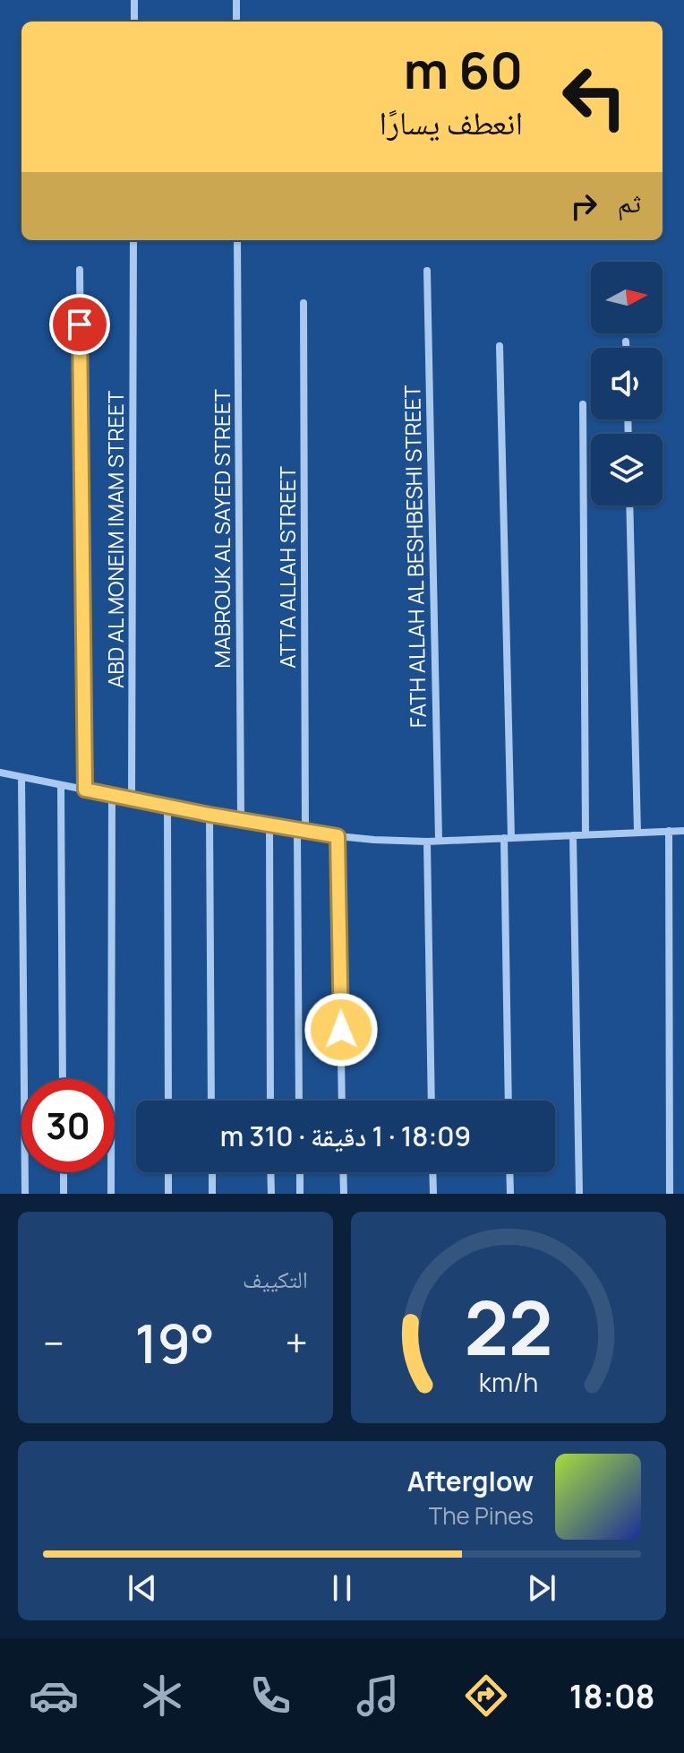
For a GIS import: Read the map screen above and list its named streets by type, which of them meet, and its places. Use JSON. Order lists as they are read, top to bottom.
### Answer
{
  "streets": {
    "street": [
      "MABROUK AL SAYED STREET",
      "ABD AL MONEIM IMAM STREET",
      "FATH ALLAH AL BESHBESHI STREET",
      "ATTA ALLAH STREET"
    ]
  },
  "north": "right",
  "page": {
    "turn": ["60 m", "انعطف يسارًا"],
    "then": "ثم",
    "limit": "30",
    "trip": "18:09 · 1 دقيقة · 310 m",
    "tile": "التكييف",
    "heat": ["−", "19°", "+"],
    "song": ["Afterglow", "The Pines"],
    "tabs": "18:08",
    "gauge": ["22", "km/h"]
  }
}
